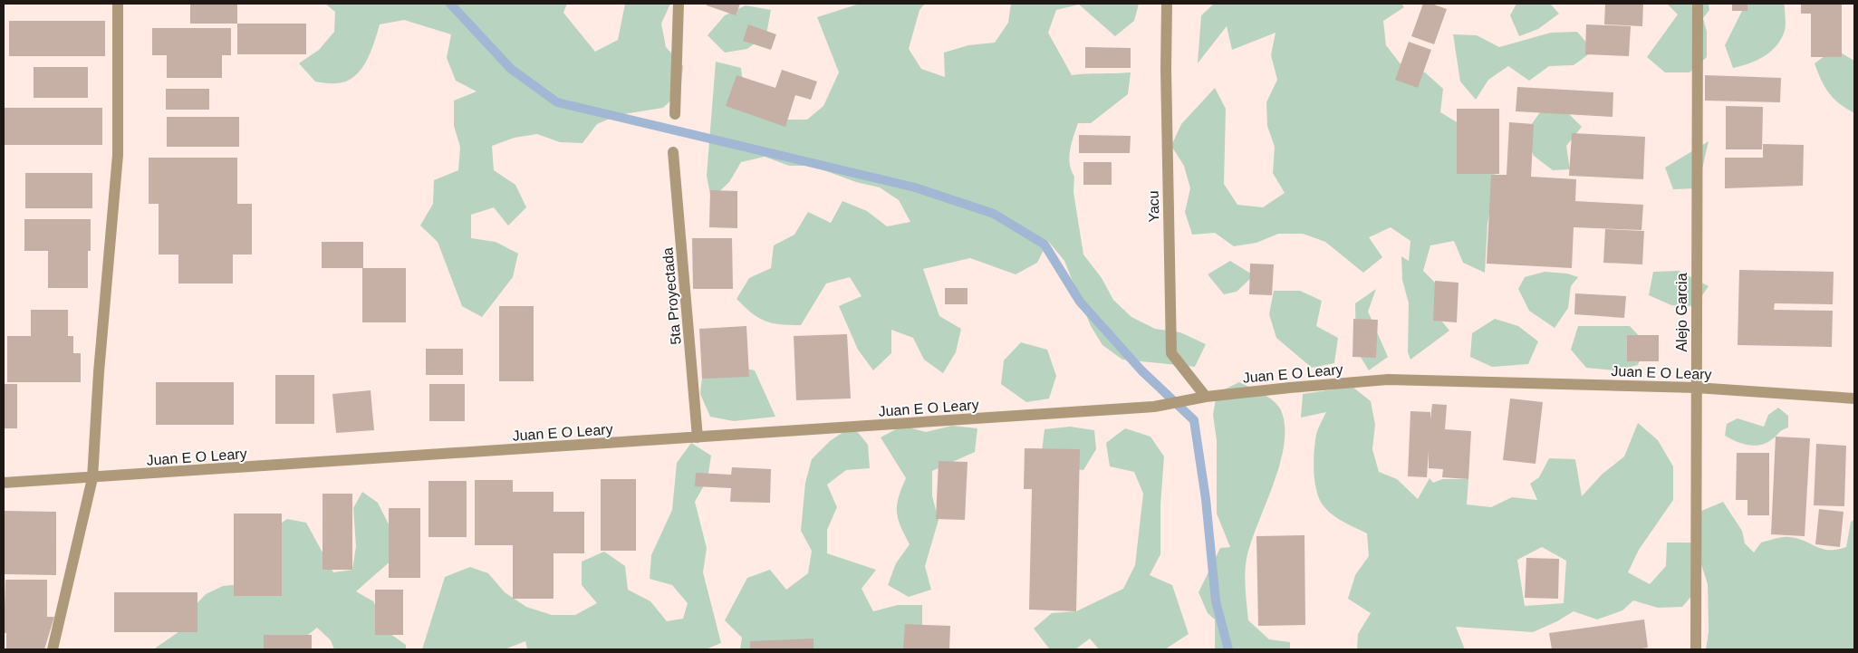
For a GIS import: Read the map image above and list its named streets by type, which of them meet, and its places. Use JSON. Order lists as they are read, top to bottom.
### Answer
{
  "streets": {
    "street": [
      "Yacu",
      "5ta Proyectada",
      "Alejo Garcia",
      "Juan E O Leary"
    ]
  },
  "crossings": [
    ["Yacu", "Juan E O Leary"],
    ["5ta Proyectada", "Juan E O Leary"],
    ["Alejo Garcia", "Juan E O Leary"]
  ]
}
